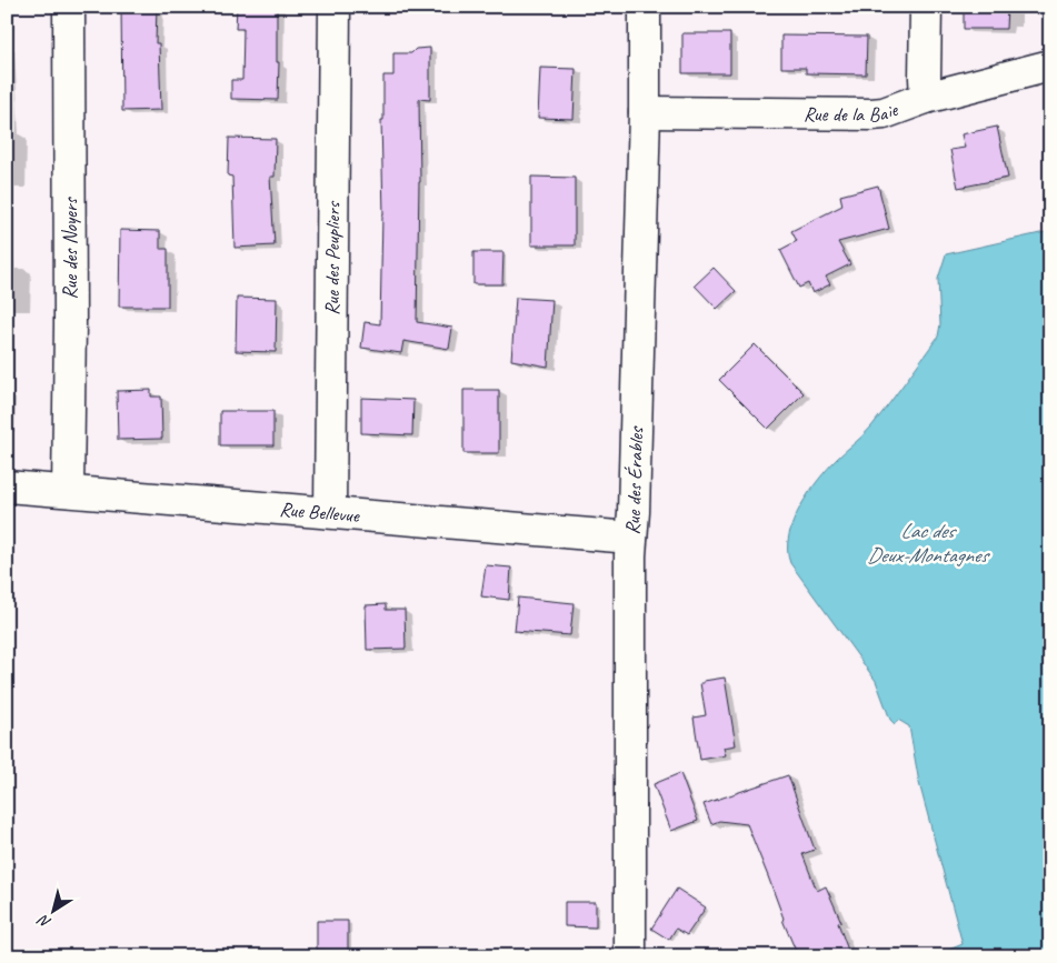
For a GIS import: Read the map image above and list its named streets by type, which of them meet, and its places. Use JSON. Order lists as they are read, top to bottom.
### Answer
{
  "streets": {
    "street": [
      "Rue de la Baie",
      "Rue des Noyers",
      "Rue des Peupliers",
      "Rue des Érables",
      "Rue Bellevue"
    ]
  },
  "crossings": [
    ["Rue de la Baie", "Rue des Érables"],
    ["Rue des Noyers", "Rue Bellevue"],
    ["Rue des Peupliers", "Rue Bellevue"],
    ["Rue des Érables", "Rue Bellevue"]
  ],
  "water": ["Lac des Deux-Montagnes"],
  "north": "bottom left"
}
